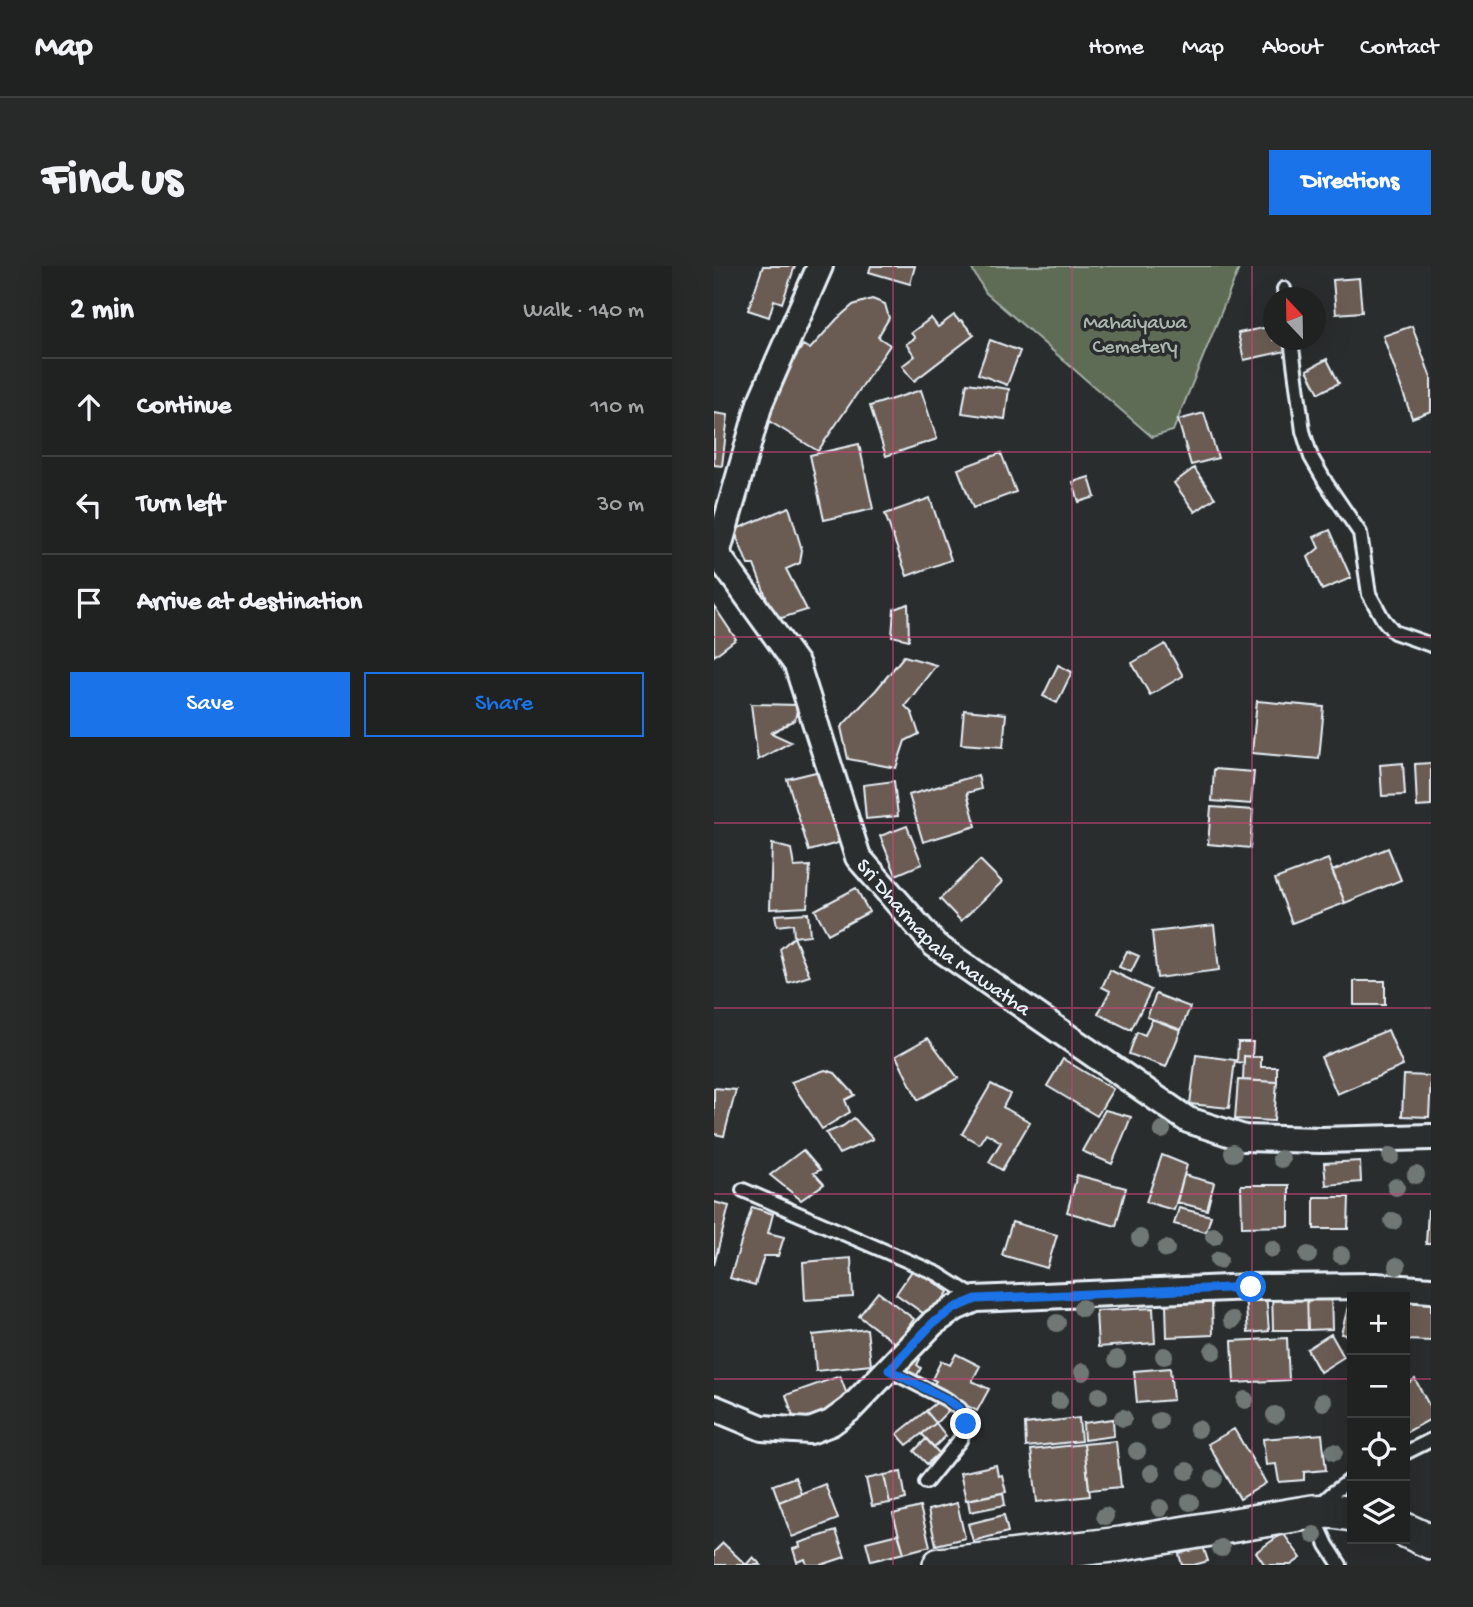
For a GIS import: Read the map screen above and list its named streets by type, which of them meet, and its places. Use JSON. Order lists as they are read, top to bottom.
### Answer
{
  "streets": {
    "street": ["Sri Dharmapala Mawatha"]
  },
  "parks": ["Mahaiyawa Cemetery"],
  "north": "top",
  "page": {
    "header": "Map",
    "nav": [
      "Home",
      "Map",
      "About",
      "Contact"
    ],
    "buttons": [
      "Directions",
      ["Save", "Share"]
    ],
    "title": "Find us",
    "heading": ["2 min", "Walk · 140 m"],
    "list": [
      ["Continue", "110 m"],
      ["Turn left", "30 m"],
      "Arrive at destination"
    ],
    "map_buttons": ["+", "−"]
  }
}
